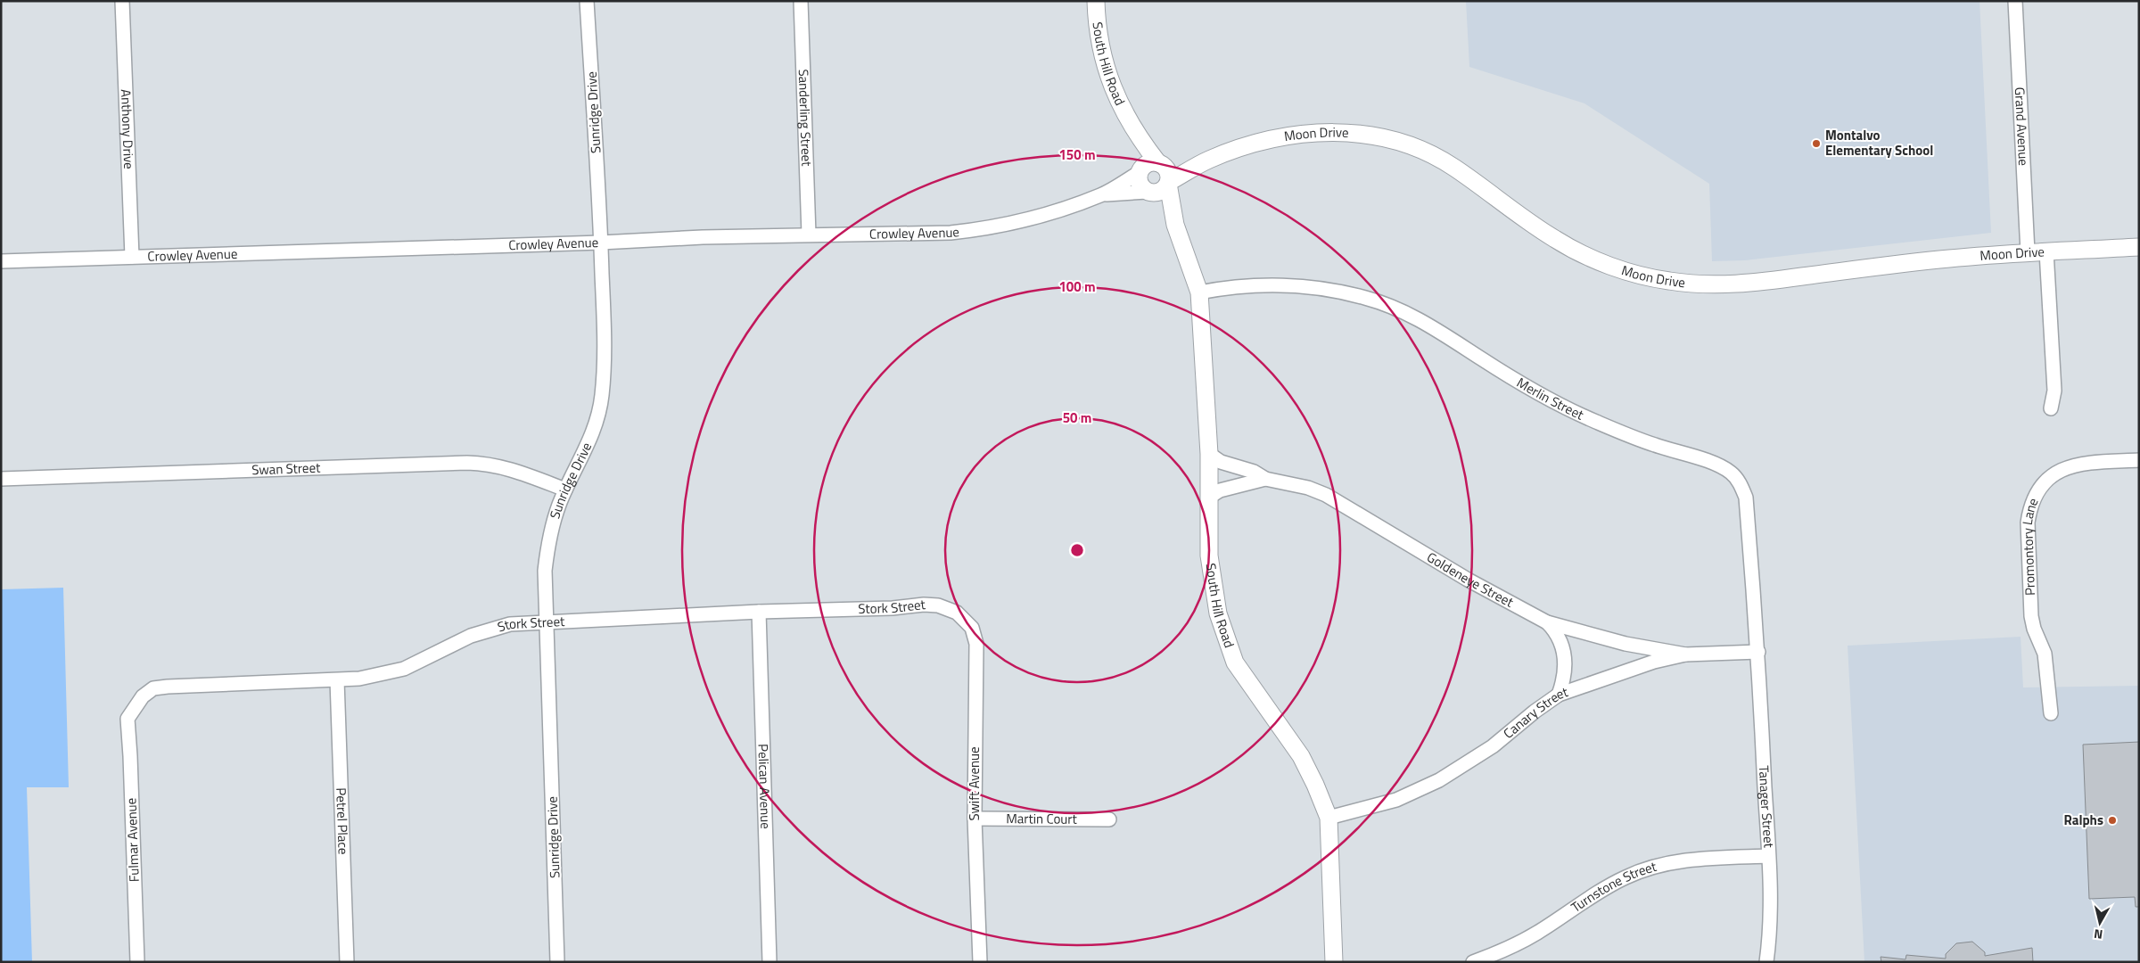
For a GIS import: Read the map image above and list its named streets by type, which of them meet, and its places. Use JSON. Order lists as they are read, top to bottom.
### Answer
{
  "streets": {
    "street": [
      "South Hill Road",
      "Sunridge Drive",
      "Sanderling Street",
      "Grand Avenue",
      "Anthony Drive",
      "Moon Drive",
      "Crowley Avenue",
      "Merlin Street",
      "Swan Street",
      "Promontory Lane",
      "Goldeneye Street",
      "Stork Street",
      "Canary Street",
      "Swift Avenue",
      "Pelican Avenue",
      "Tanager Street",
      "Martin Court",
      "Petrel Place",
      "Fulmar Avenue",
      "Turnstone Street"
    ]
  },
  "crossings": [
    ["South Hill Road", "Moon Drive"],
    ["South Hill Road", "Crowley Avenue"],
    ["South Hill Road", "Merlin Street"],
    ["South Hill Road", "Goldeneye Street"],
    ["South Hill Road", "Canary Street"],
    ["Sunridge Drive", "Crowley Avenue"],
    ["Sunridge Drive", "Swan Street"],
    ["Sunridge Drive", "Stork Street"],
    ["Sanderling Street", "Crowley Avenue"],
    ["Grand Avenue", "Moon Drive"],
    ["Anthony Drive", "Crowley Avenue"],
    ["Moon Drive", "Crowley Avenue"],
    ["Merlin Street", "Canary Street"],
    ["Merlin Street", "Tanager Street"],
    ["Goldeneye Street", "Canary Street"],
    ["Stork Street", "Swift Avenue"],
    ["Stork Street", "Pelican Avenue"],
    ["Stork Street", "Petrel Place"],
    ["Stork Street", "Fulmar Avenue"],
    ["Canary Street", "Tanager Street"],
    ["Swift Avenue", "Martin Court"],
    ["Tanager Street", "Turnstone Street"]
  ],
  "places": ["Montalvo Elementary School", "Ralphs"],
  "north": "bottom",
  "rings": ["150 m", "100 m", "50 m"]
}
